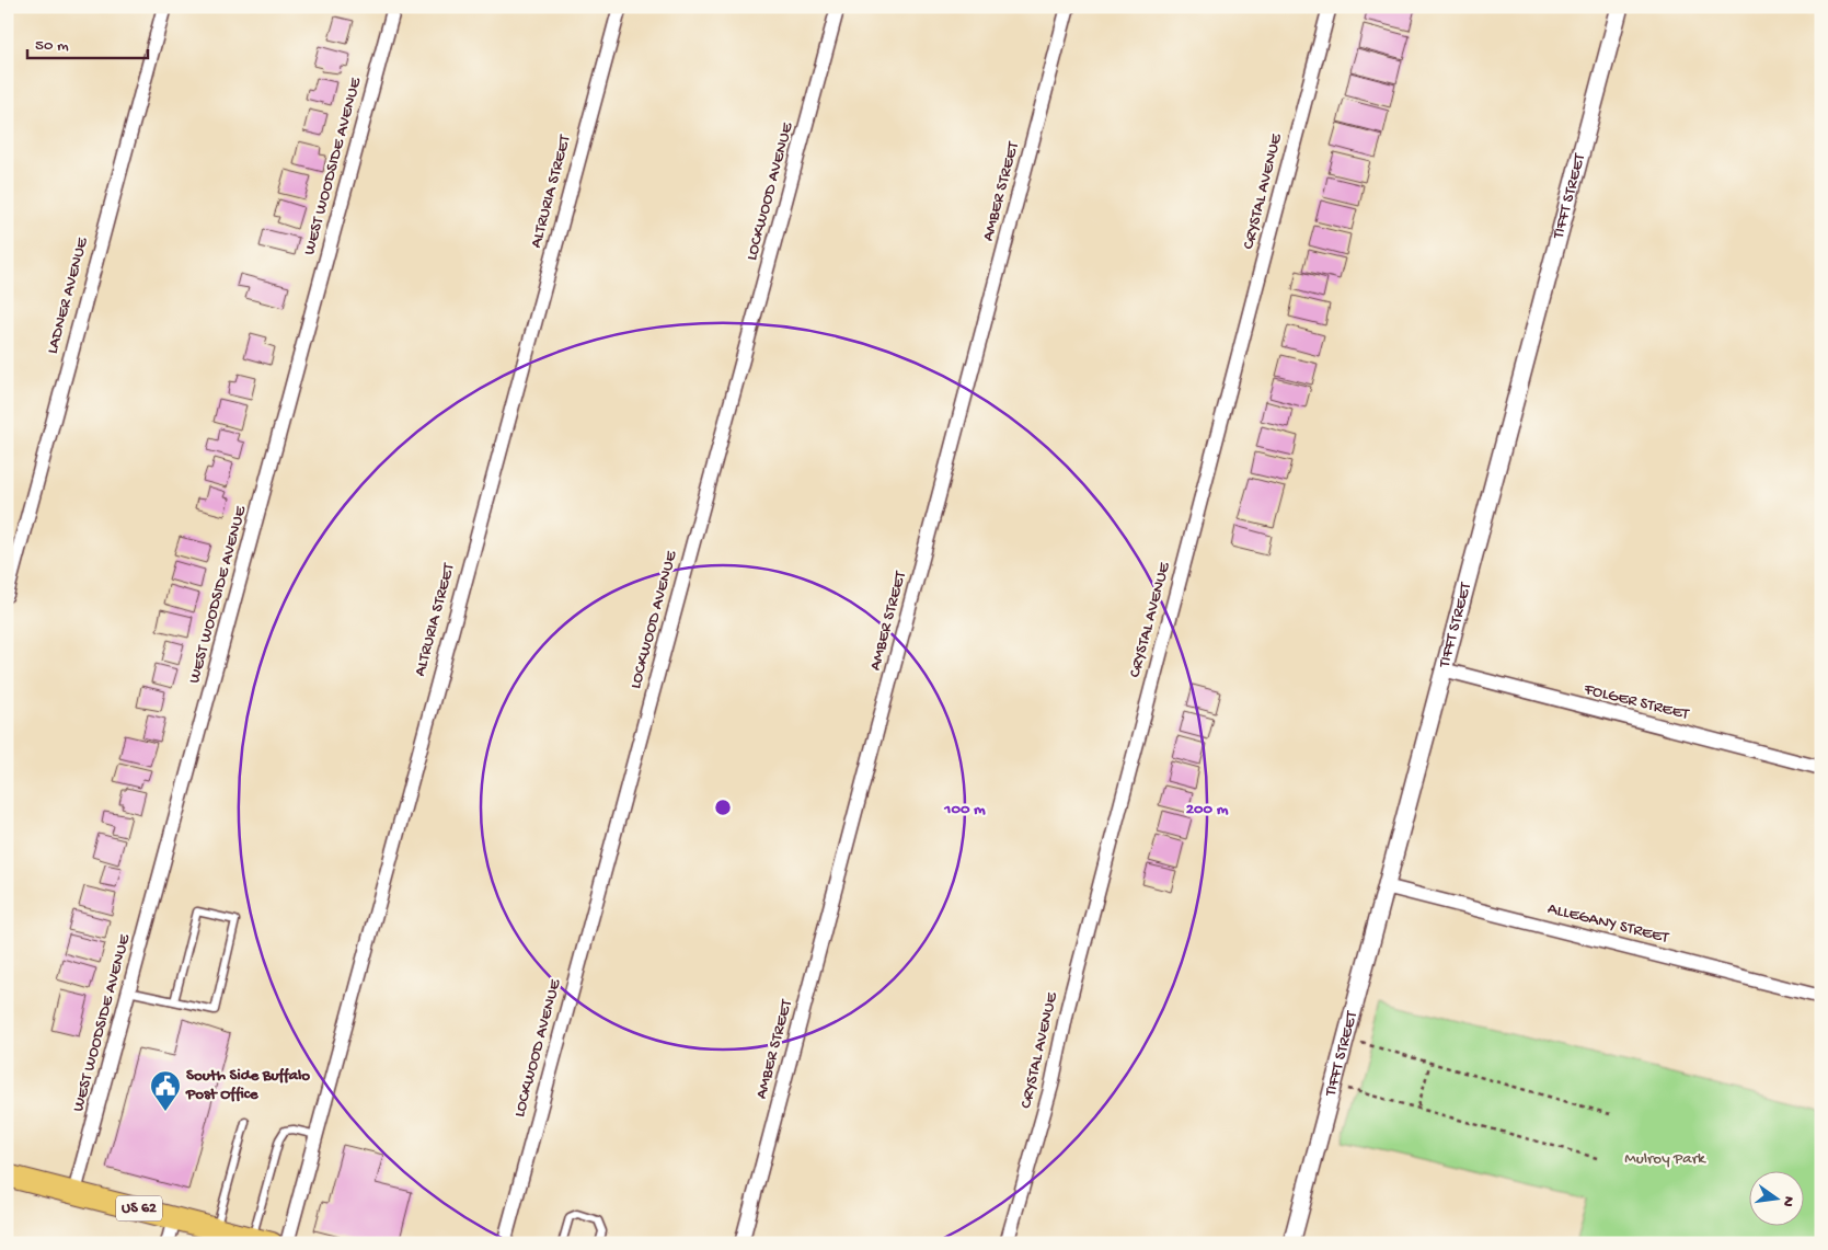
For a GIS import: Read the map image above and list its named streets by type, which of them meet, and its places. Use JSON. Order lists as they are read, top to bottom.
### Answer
{
  "streets": {
    "main road": ["US 62"],
    "street": [
      "WEST WOODSIDE AVENUE",
      "ALTRURIA STREET",
      "LOCKWOOD AVENUE",
      "AMBER STREET",
      "CRYSTAL AVENUE",
      "TIFFT STREET",
      "LADNER AVENUE",
      "FOLGER STREET",
      "ALLEGANY STREET"
    ]
  },
  "crossings": [
    ["WEST WOODSIDE AVENUE", "US 62"],
    ["TIFFT STREET", "FOLGER STREET"],
    ["TIFFT STREET", "ALLEGANY STREET"]
  ],
  "parks": ["Mulroy Park"],
  "places": {
    "public building": ["South Side Buffalo Post Office"]
  },
  "scale_bar": "50 m",
  "north": "right",
  "rings": ["100 m", "200 m"]
}
